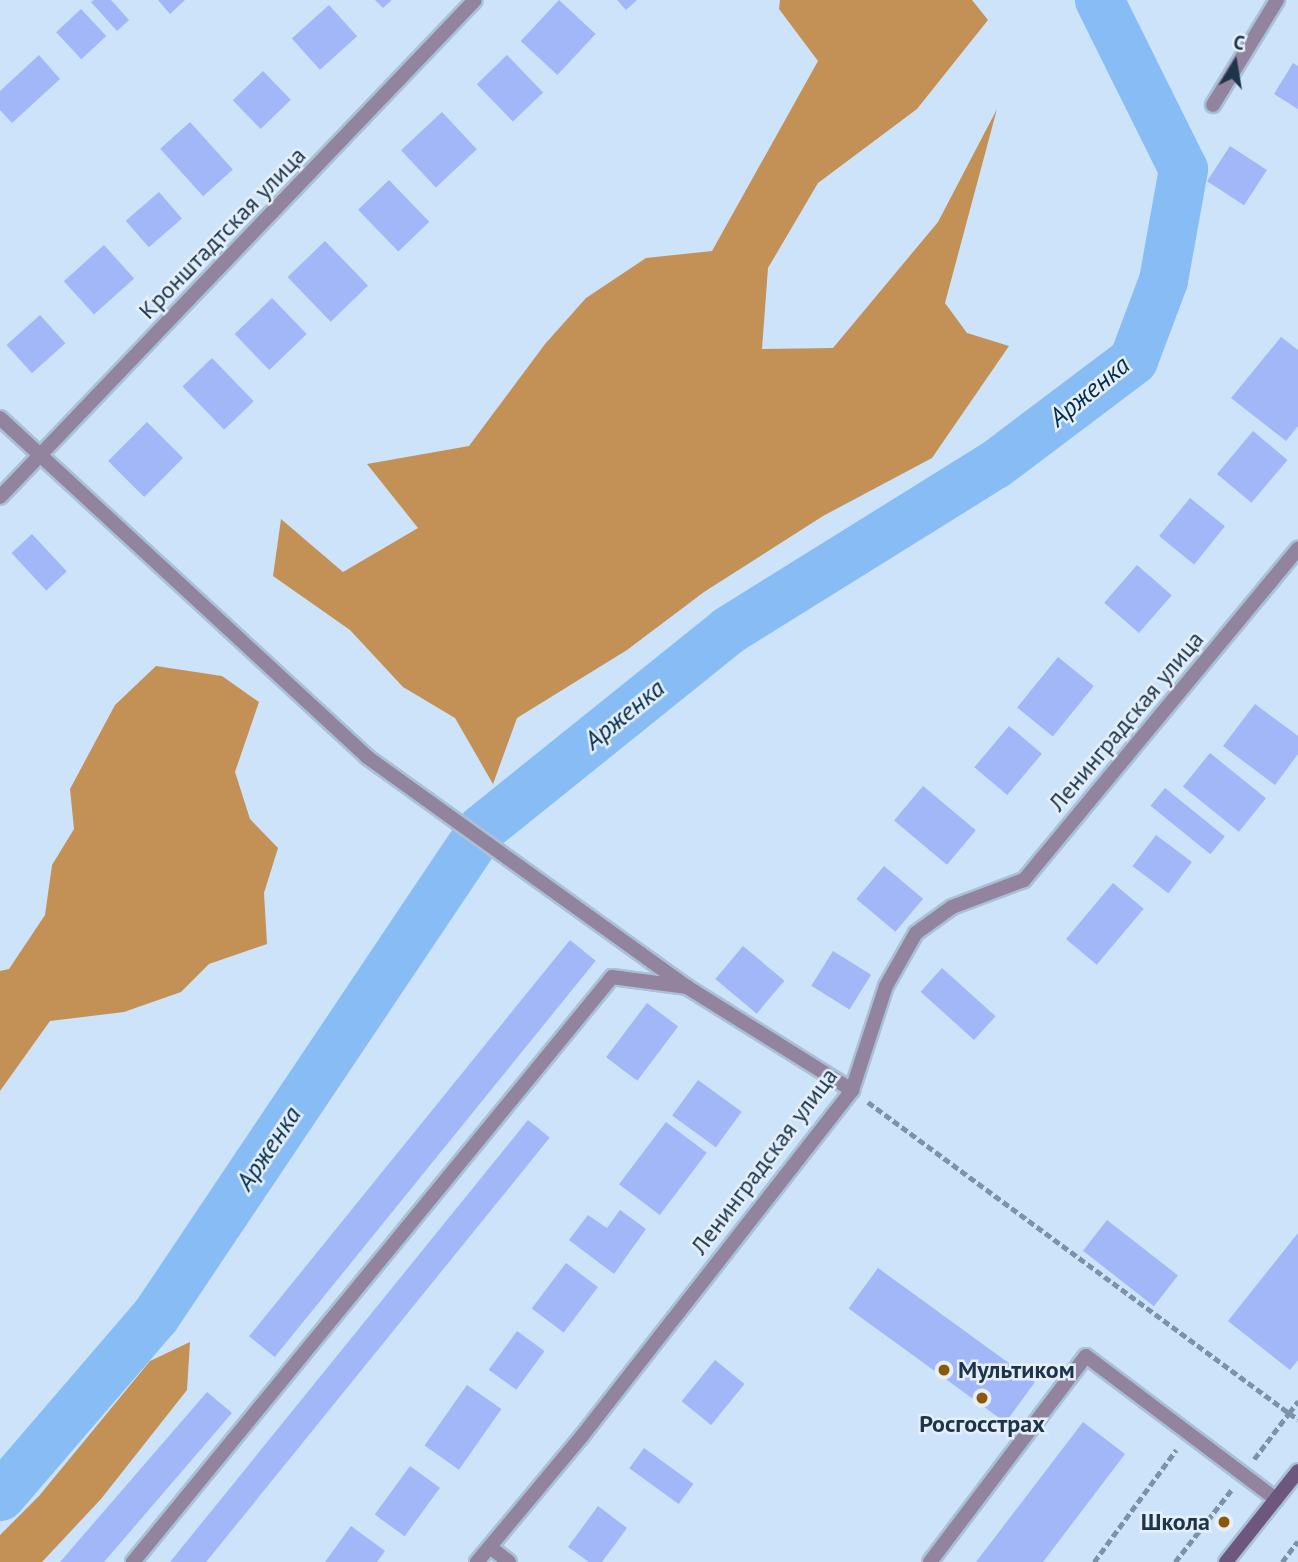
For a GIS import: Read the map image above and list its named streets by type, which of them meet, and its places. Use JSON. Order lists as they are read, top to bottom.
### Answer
{
  "streets": {
    "street": ["Кронштадтская улица", "Ленинградская улица"]
  },
  "water": ["Арженка"],
  "places": ["Мультиком", "Росгосстрах", "Школа"],
  "north": "top"
}
